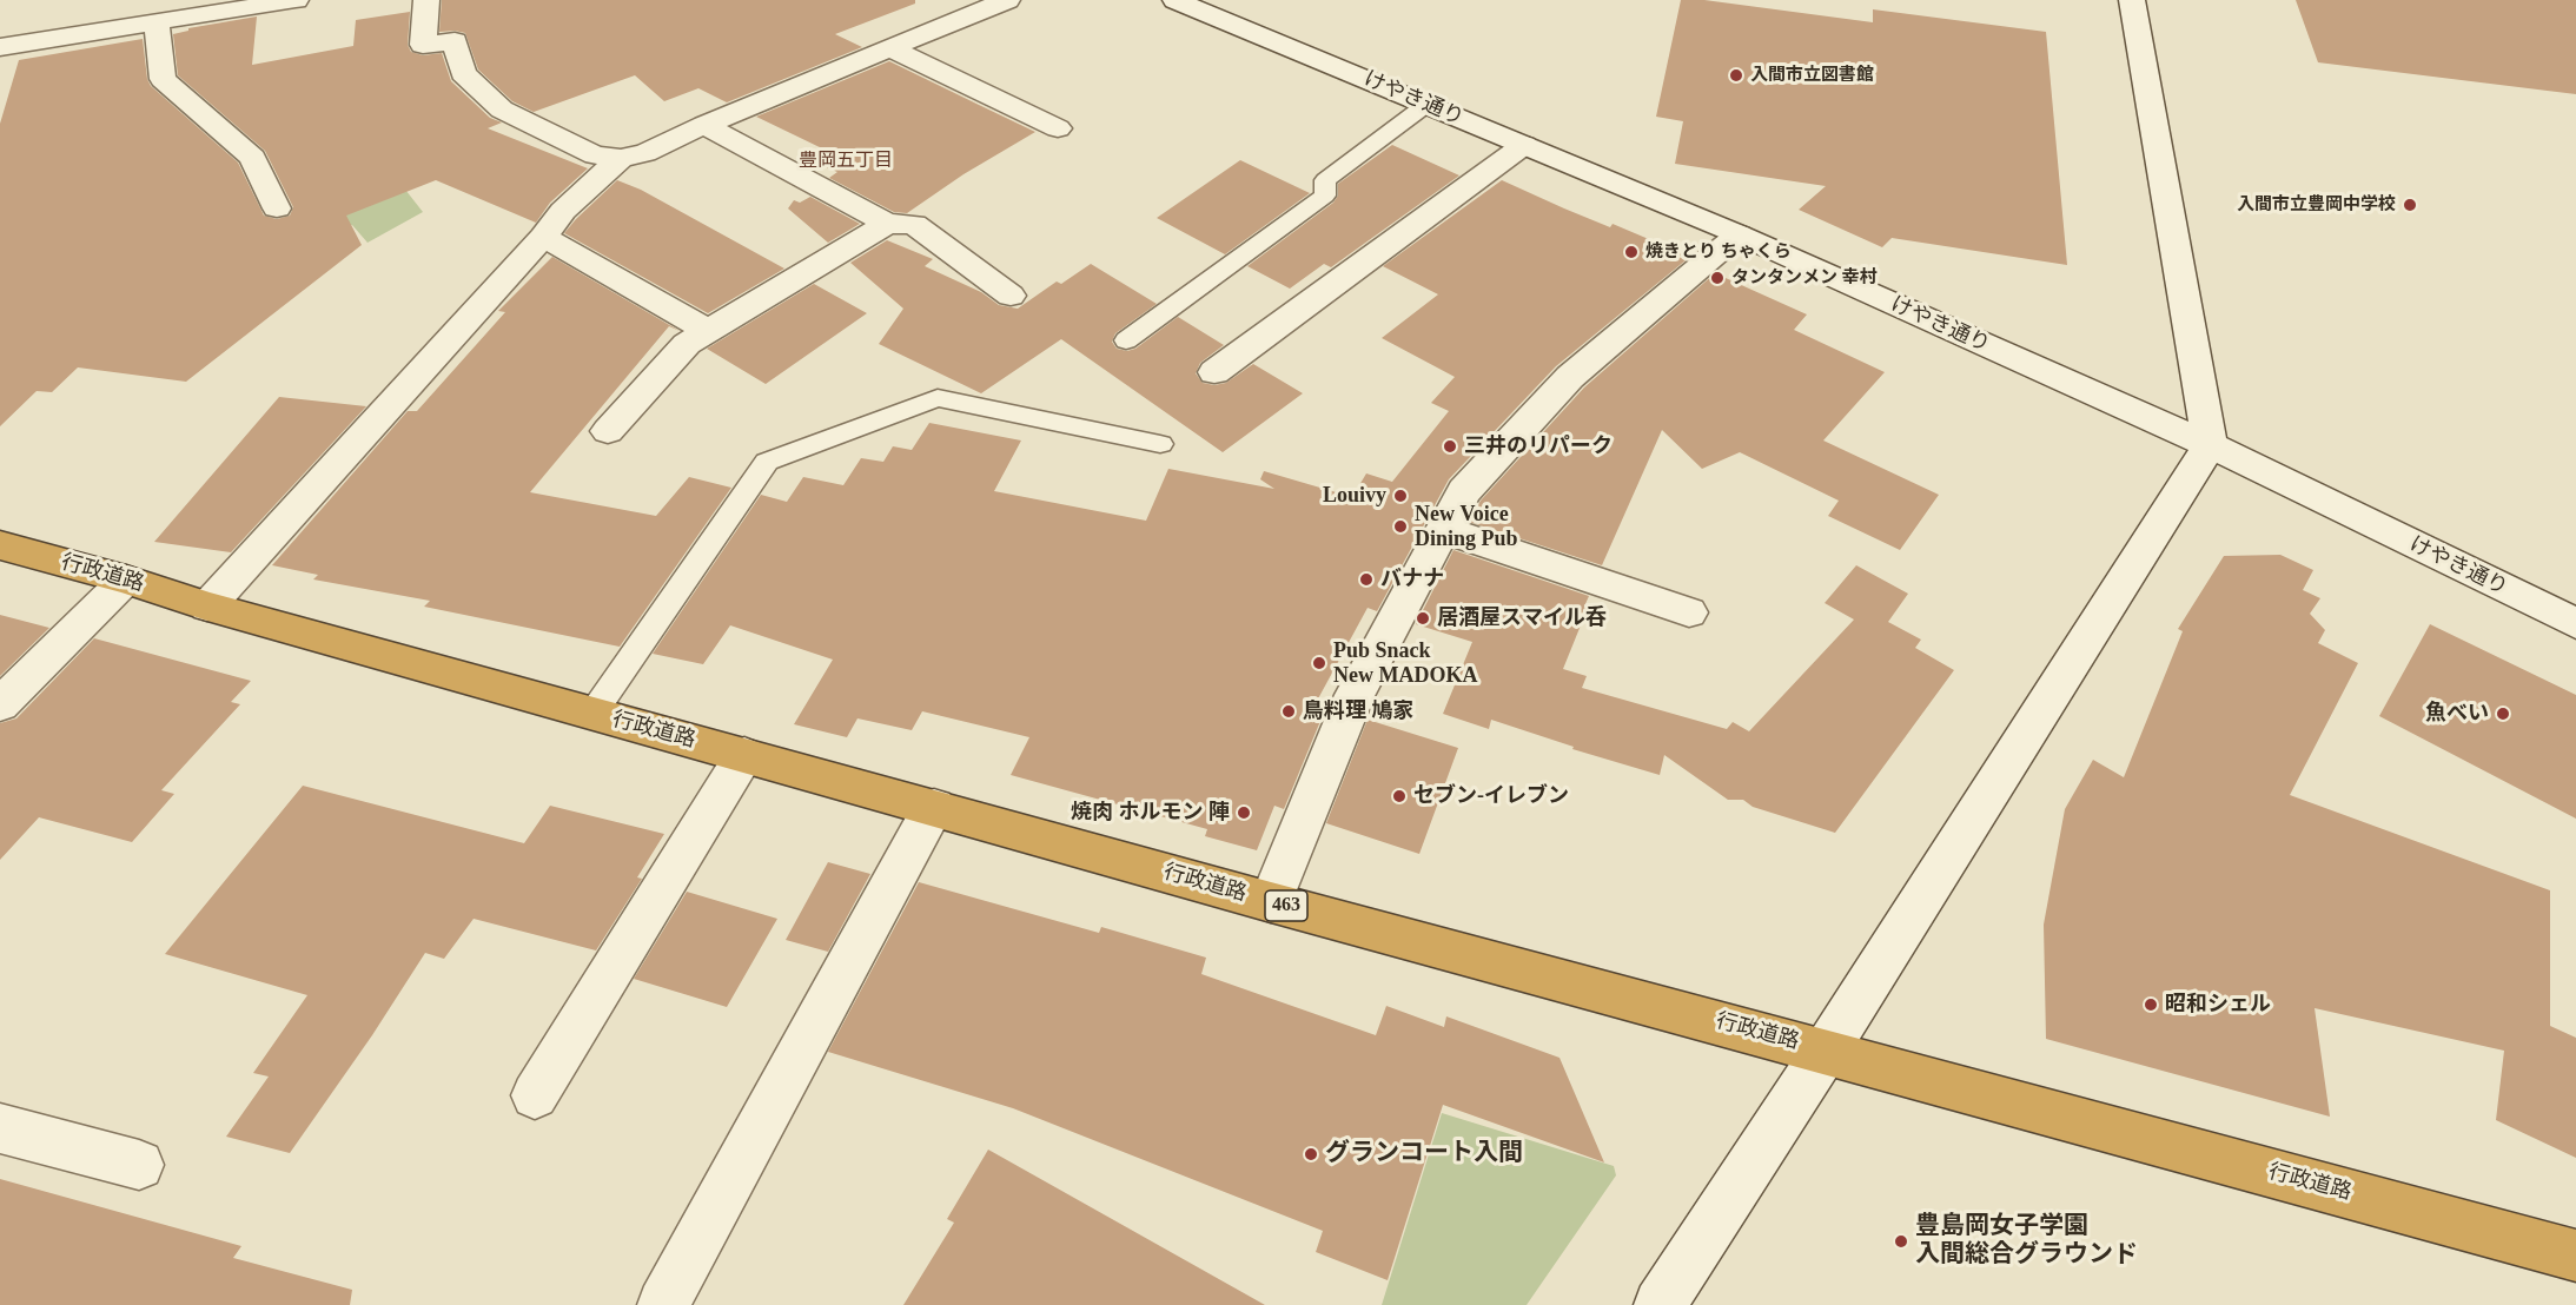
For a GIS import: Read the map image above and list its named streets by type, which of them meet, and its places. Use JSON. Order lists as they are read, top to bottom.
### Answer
{
  "streets": {
    "highway": ["行政道路", "463"],
    "street": ["けやき通り"]
  },
  "districts": ["豊岡五丁目"],
  "places": [
    "入間市立図書館",
    "入間市立豊岡中学校",
    "焼きとり ちゃくら",
    "タンタンメン 幸村",
    "三井のリパーク",
    "Louivy",
    "New Voice Dining Pub",
    "バナナ",
    "居酒屋スマイル呑",
    "Pub Snack New MADOKA",
    "鳥料理 鳩家",
    "魚べい",
    "セブン-イレブン",
    "焼肉 ホルモン 陣",
    "昭和シェル",
    "グランコート入間",
    "豊島岡女子学園 入間総合グラウンド"
  ]
}
